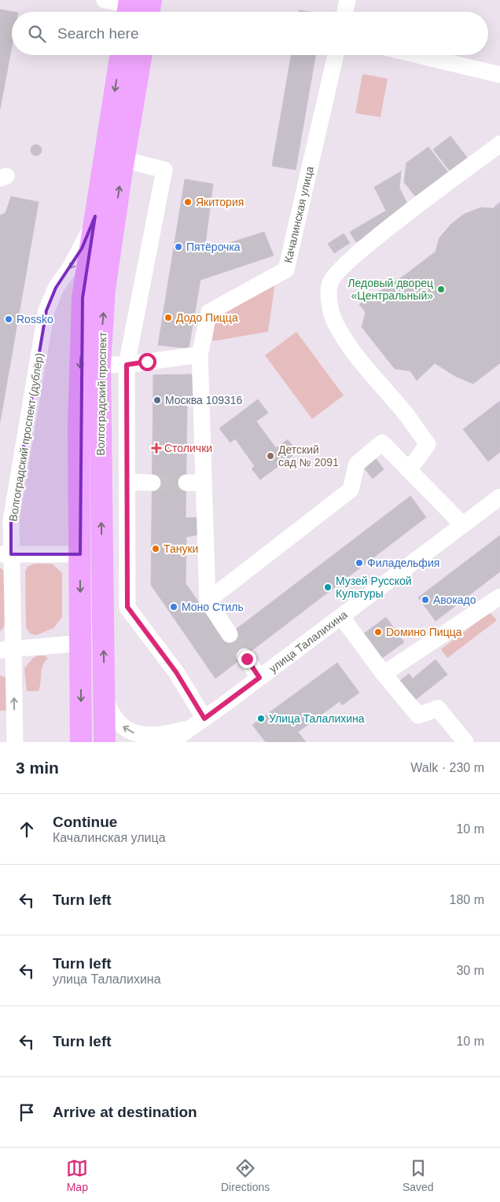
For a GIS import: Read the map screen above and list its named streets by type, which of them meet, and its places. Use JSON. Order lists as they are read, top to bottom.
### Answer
{
  "streets": {
    "main road": ["Волгоградский проспект"],
    "street": ["Качалинская улица", "Волгоградский проспект (дублёр)", "улица Талалихина"]
  },
  "crossings": [
    ["Волгоградский проспект", "Волгоградский проспект (дублёр)"]
  ],
  "places": {
    "other": [
      "Якитория",
      "Пятёрочка",
      "Ледовый дворец «Центральный»",
      "Додо Пицца",
      "Rossko",
      "Москва 109316",
      "Детский сад № 2091",
      "Тануки",
      "Филадельфия",
      "Музей Русской Культуры",
      "Авокадо",
      "Моно Стиль",
      "Dомино Пицца",
      "Улица Талалихина"
    ],
    "health": ["Столички"]
  },
  "page": {
    "search": "Search here",
    "heading": ["3 min", "Walk · 230 m"],
    "list": [
      ["Continue", "Качалинская улица", "10 m"],
      ["Turn left", "180 m"],
      ["Turn left", "улица Талалихина", "30 m"],
      ["Turn left", "10 m"],
      "Arrive at destination"
    ],
    "nav": ["Map", "Directions", "Saved"]
  }
}
